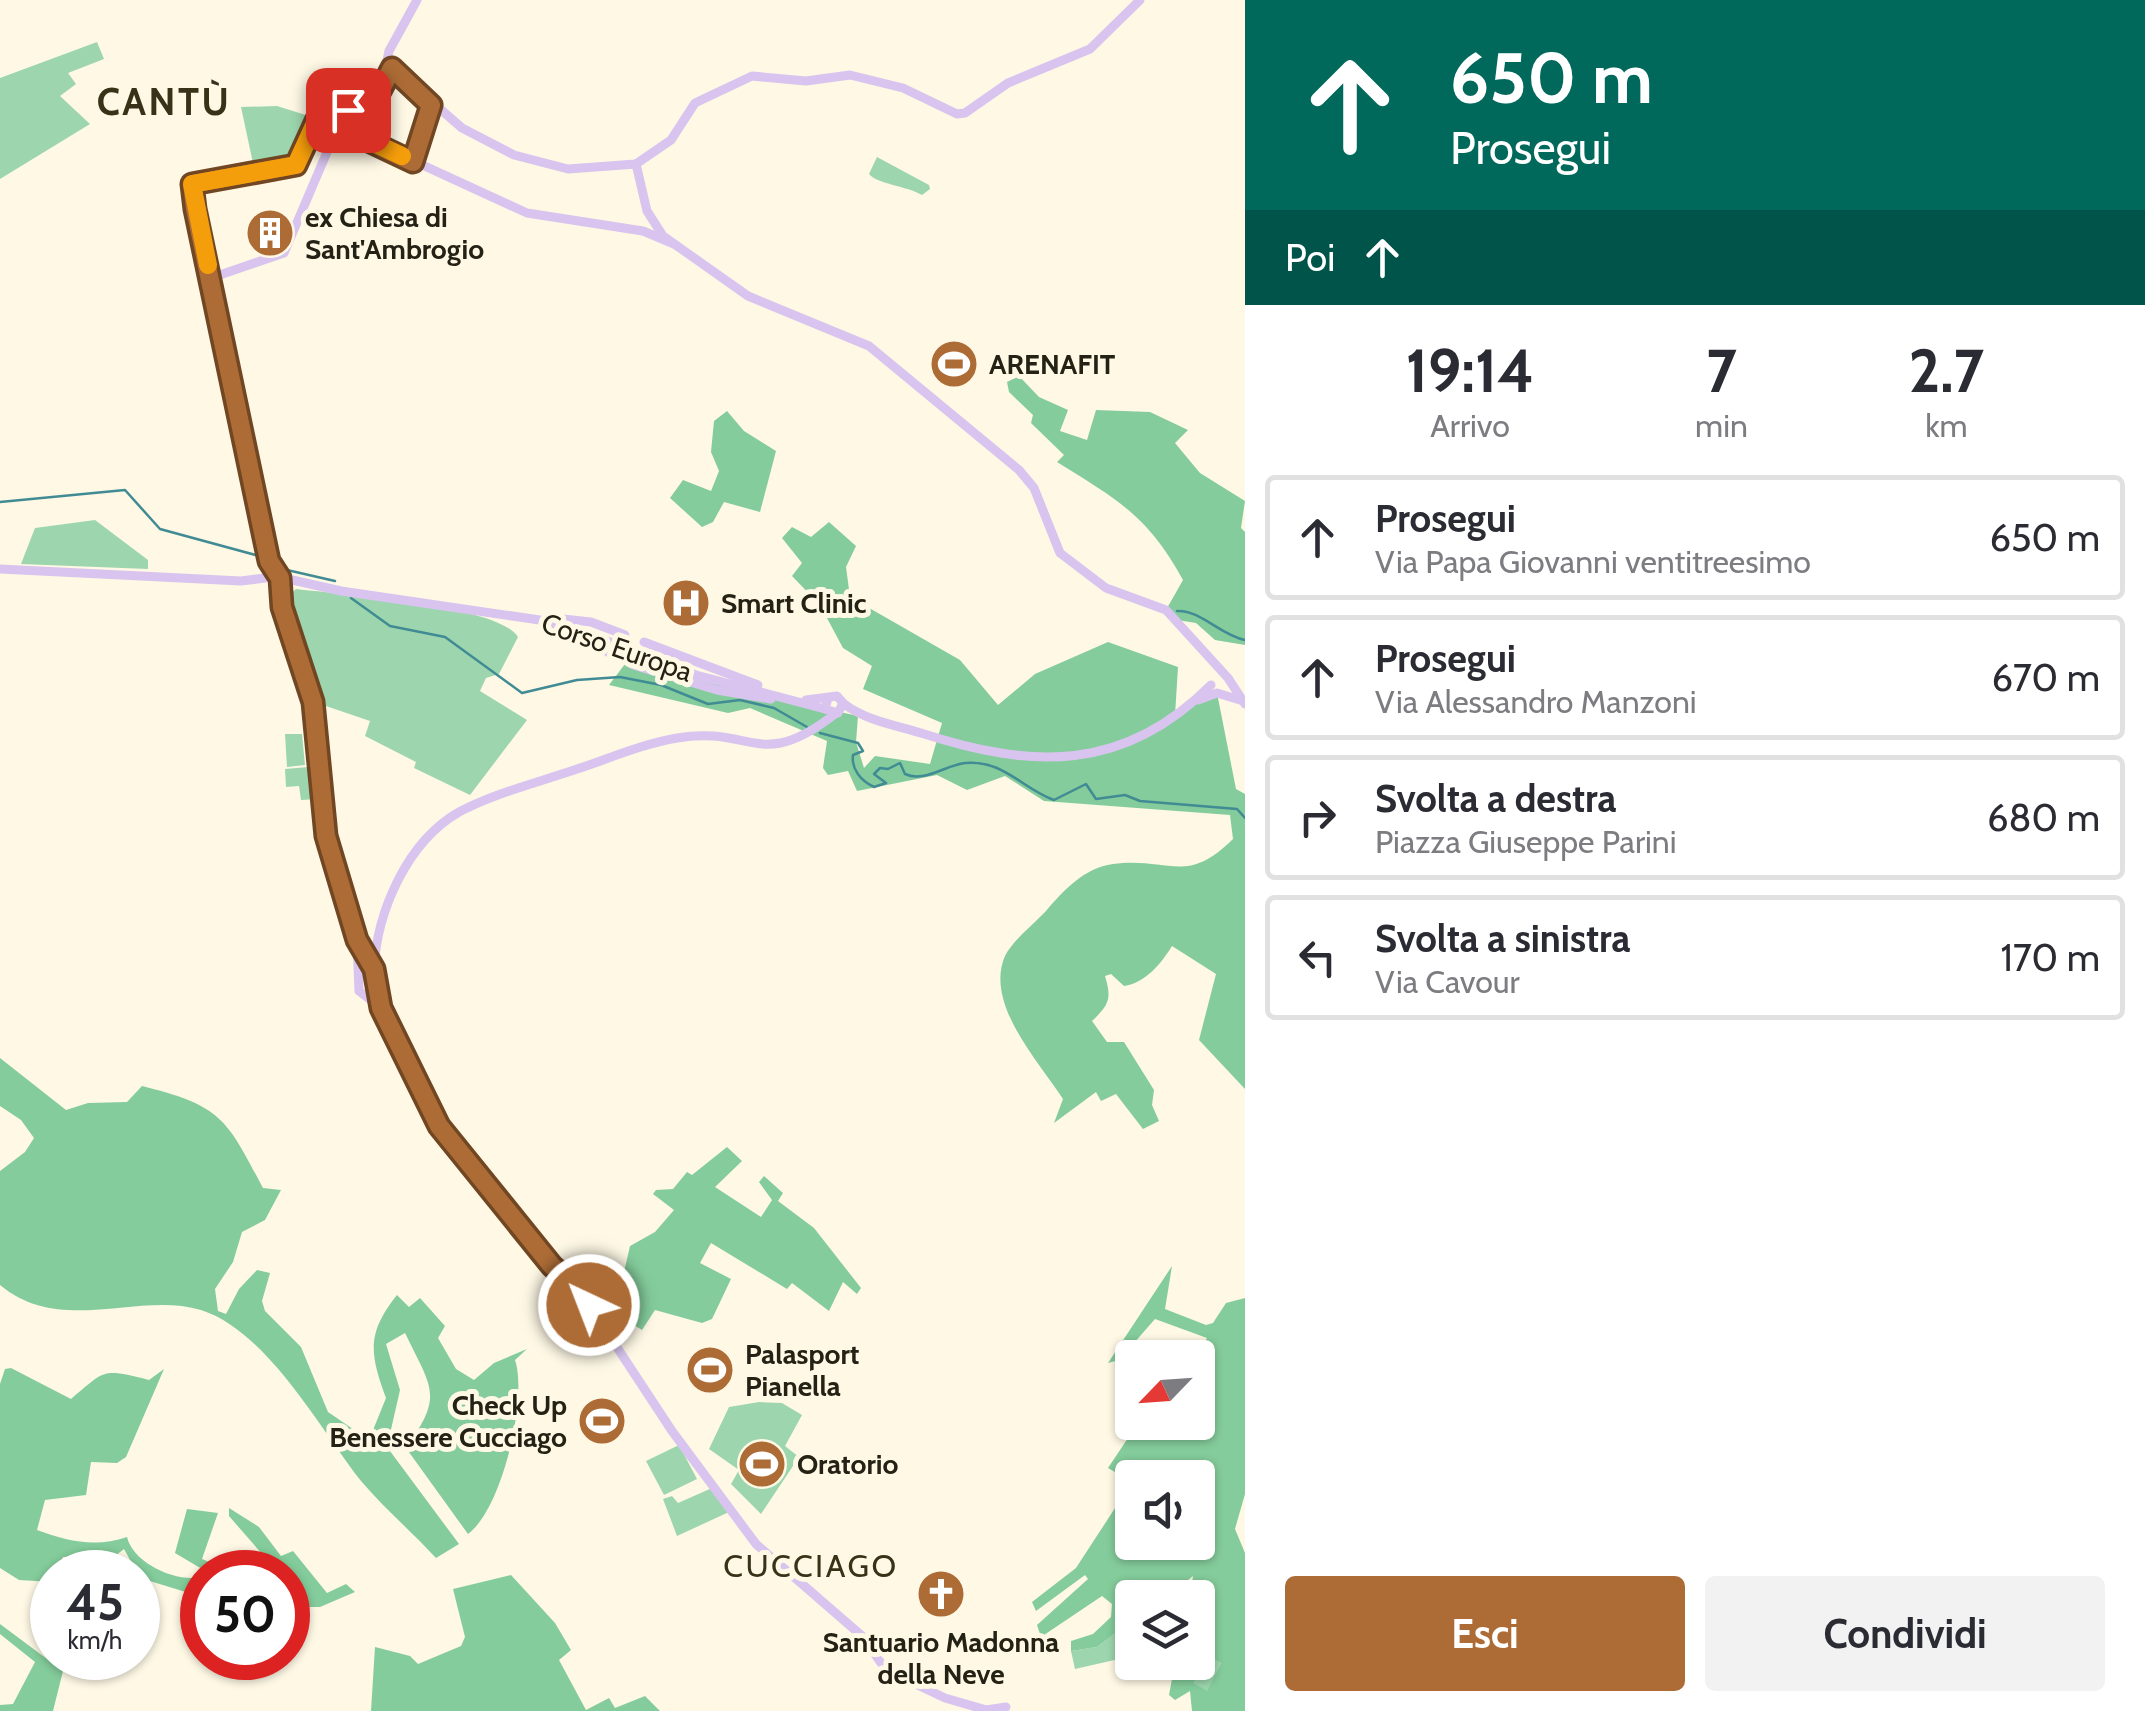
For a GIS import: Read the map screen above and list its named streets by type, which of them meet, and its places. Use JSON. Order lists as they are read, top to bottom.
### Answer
{
  "streets": {
    "main road": ["Corso Europa"]
  },
  "districts": ["CANTÙ", "CUCCIAGO"],
  "places": {
    "building": ["ex Chiesa di Sant'Ambrogio"],
    "sports": [
      "ARENAFIT",
      "Palasport Pianella",
      "Check Up Benessere Cucciago",
      "Oratorio"
    ],
    "hospital": ["Smart Clinic"],
    "church": ["Santuario Madonna della Neve"]
  },
  "north": "bottom left",
  "page": {
    "turn": ["650 m", "Prosegui"],
    "then": "Poi",
    "eta": [
      "19:14",
      "Arrivo",
      "7",
      "min",
      "2.7",
      "km"
    ],
    "list": [
      {
        "name": "Prosegui",
        "note": "Via Papa Giovanni ventitreesimo",
        "value": "650 m"
      },
      {
        "name": "Prosegui",
        "note": "Via Alessandro Manzoni",
        "value": "670 m"
      },
      {
        "name": "Svolta a destra",
        "note": "Piazza Giuseppe Parini",
        "value": "680 m"
      },
      {
        "name": "Svolta a sinistra",
        "note": "Via Cavour",
        "value": "170 m"
      }
    ],
    "speed": "45 km/h",
    "limit": "50",
    "buttons": ["Esci", "Condividi"]
  }
}
